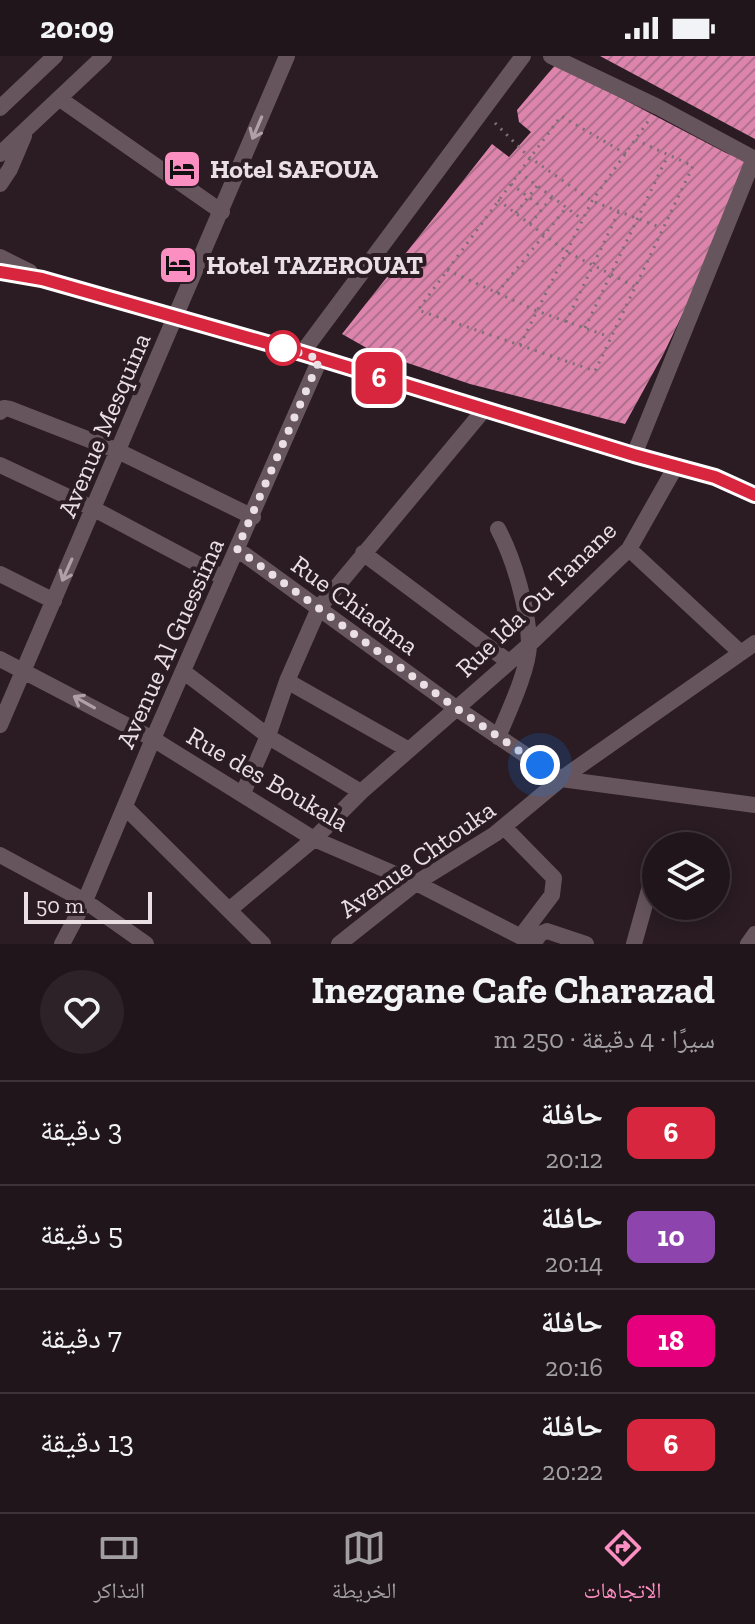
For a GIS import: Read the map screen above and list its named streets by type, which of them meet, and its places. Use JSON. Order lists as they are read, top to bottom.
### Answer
{
  "streets": {
    "street": [
      "Avenue Mesquina",
      "Rue Ida Ou Tanane",
      "Rue Chiadma",
      "Avenue Al Guessima",
      "Rue des Boukala",
      "Avenue Chtouka"
    ]
  },
  "crossings": [
    ["Avenue Mesquina", "Rue des Boukala"],
    ["Rue Ida Ou Tanane", "Rue Chiadma"],
    ["Rue Ida Ou Tanane", "Rue des Boukala"],
    ["Rue Chiadma", "Avenue Al Guessima"],
    ["Rue Chiadma", "Avenue Chtouka"],
    ["Avenue Al Guessima", "Rue des Boukala"],
    ["Rue des Boukala", "Avenue Chtouka"]
  ],
  "one_way": ["Avenue Mesquina"],
  "places": {
    "hotel": ["Hotel SAFOUA", "Hotel TAZEROUAT"]
  },
  "lines": ["bus line 6"],
  "scale_bar": "50 m",
  "page": {
    "status": "20:09",
    "on_map": "6",
    "scale": "50 m",
    "heading": ["Inezgane Cafe Charazad", "سيرًا · 4 دقيقة · 250 m"],
    "list": [
      {
        "mark": "6",
        "name": "حافلة",
        "note": "20:12",
        "value": "3 دقيقة"
      },
      {
        "mark": "10",
        "name": "حافلة",
        "note": "20:14",
        "value": "5 دقيقة"
      },
      {
        "mark": "18",
        "name": "حافلة",
        "note": "20:16",
        "value": "7 دقيقة"
      },
      {
        "mark": "6",
        "name": "حافلة",
        "note": "20:22",
        "value": "13 دقيقة"
      }
    ],
    "tabs": ["الاتجاهات", "الخريطة", "التذاكر"]
  }
}
